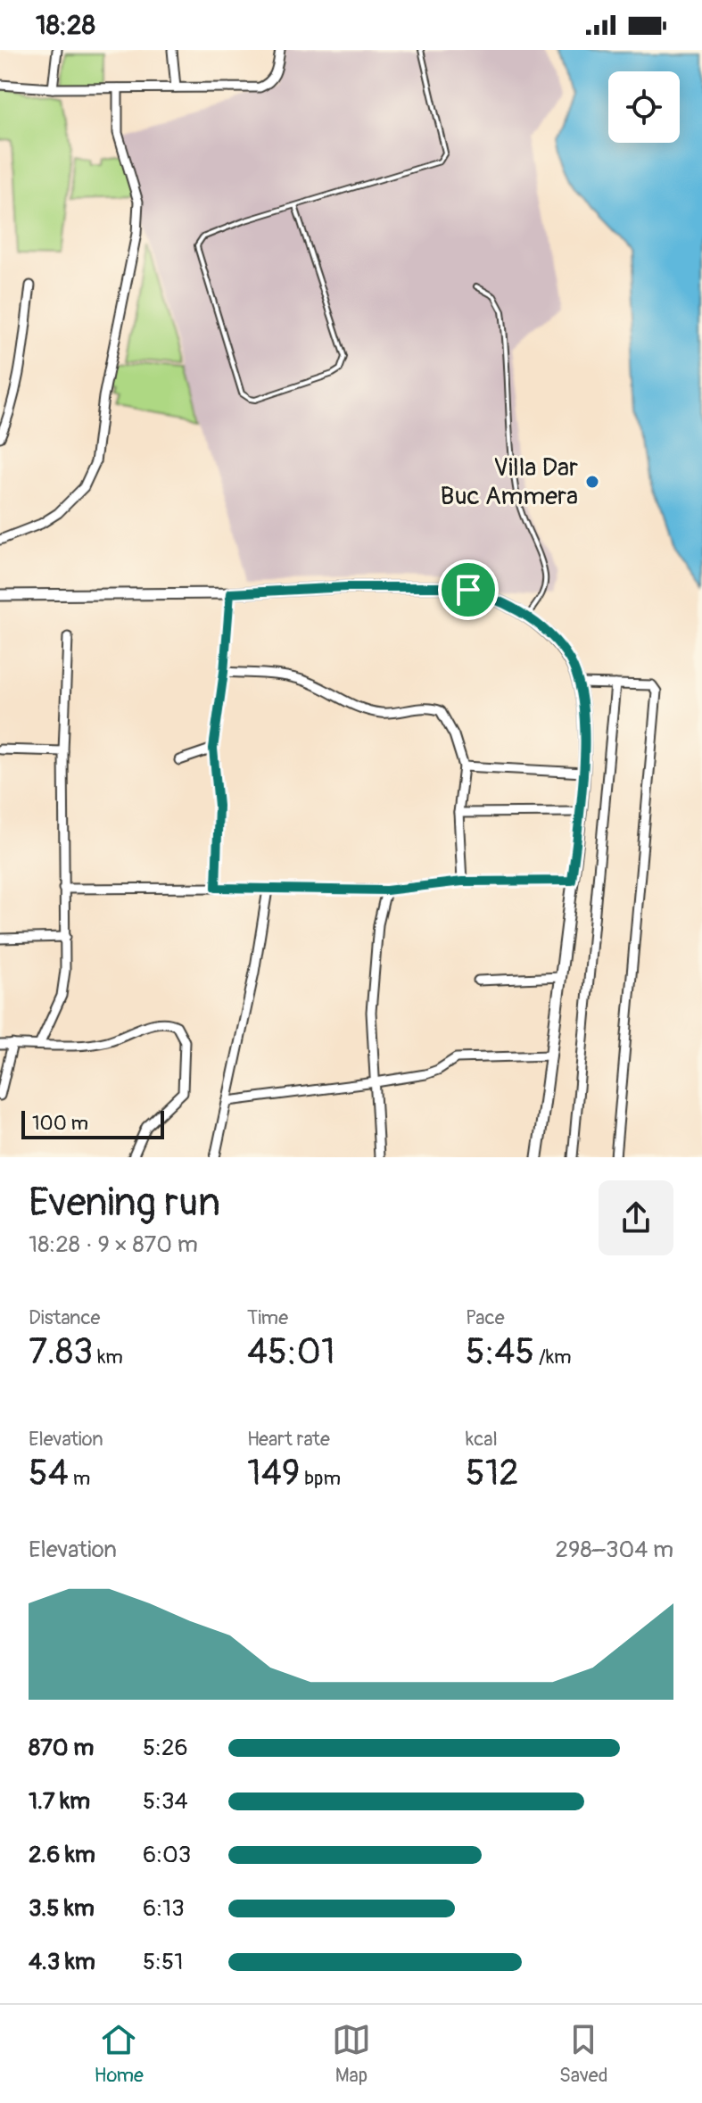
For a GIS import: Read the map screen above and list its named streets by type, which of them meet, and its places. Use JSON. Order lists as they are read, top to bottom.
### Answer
{
  "places": ["Villa Dar Buc Ammera"],
  "scale_bar": "100 m",
  "page": {
    "status": "18:28",
    "scale": "100 m",
    "heading": ["Evening run", "18:28 · 9 × 870 m"],
    "stats": [
      ["Distance", "7.83 km"],
      ["Time", "45:01"],
      ["Pace", "5:45 /km"],
      ["Elevation", "54 m"],
      ["Heart rate", "149 bpm"],
      ["kcal", "512"]
    ],
    "chart": ["Elevation", "298–304 m"],
    "list": [
      {
        "name": "870 m",
        "note": "5:26"
      },
      {
        "name": "1.7 km",
        "note": "5:34"
      },
      {
        "name": "2.6 km",
        "note": "6:03"
      },
      {
        "name": "3.5 km",
        "note": "6:13"
      },
      {
        "name": "4.3 km",
        "note": "5:51"
      }
    ],
    "tabs": ["Home", "Map", "Saved"]
  }
}
